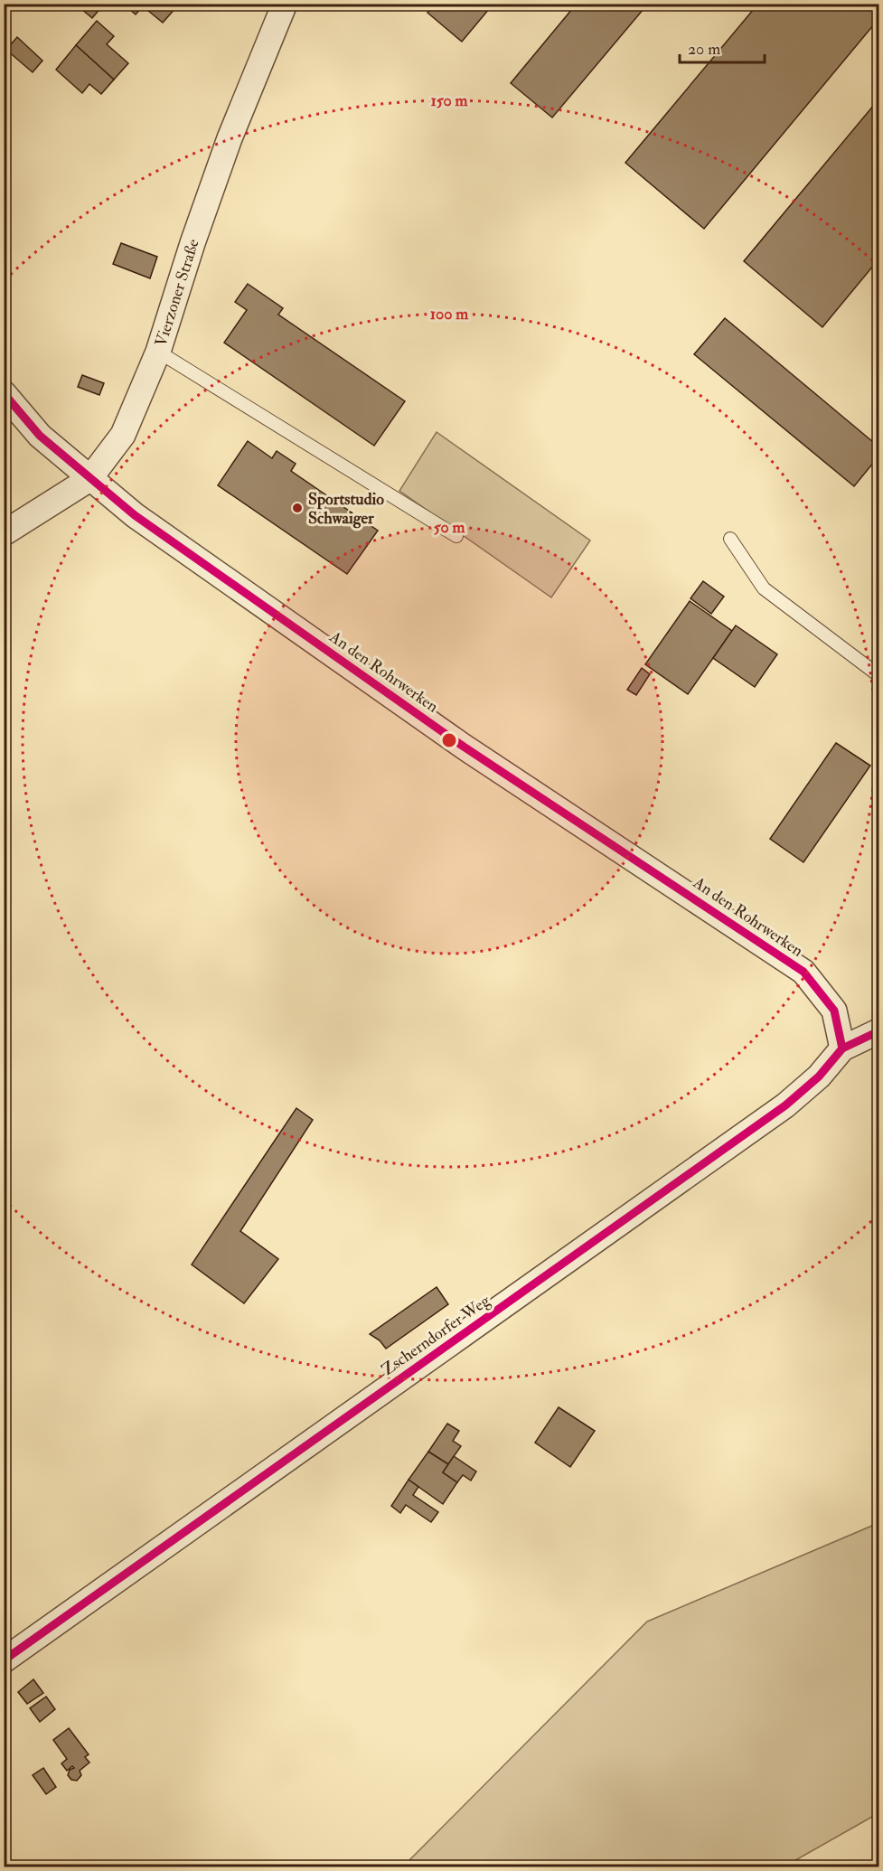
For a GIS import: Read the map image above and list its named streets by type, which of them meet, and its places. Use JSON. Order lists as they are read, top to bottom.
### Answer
{
  "streets": {
    "street": ["Vierzoner Straße", "An den Rohrwerken", "Zscherndorfer Weg"]
  },
  "crossings": [
    ["Vierzoner Straße", "An den Rohrwerken"],
    ["An den Rohrwerken", "Zscherndorfer Weg"]
  ],
  "places": ["Sportstudio Schwaiger"],
  "scale_bar": "20 m",
  "rings": ["150 m", "100 m", "50 m"]
}
